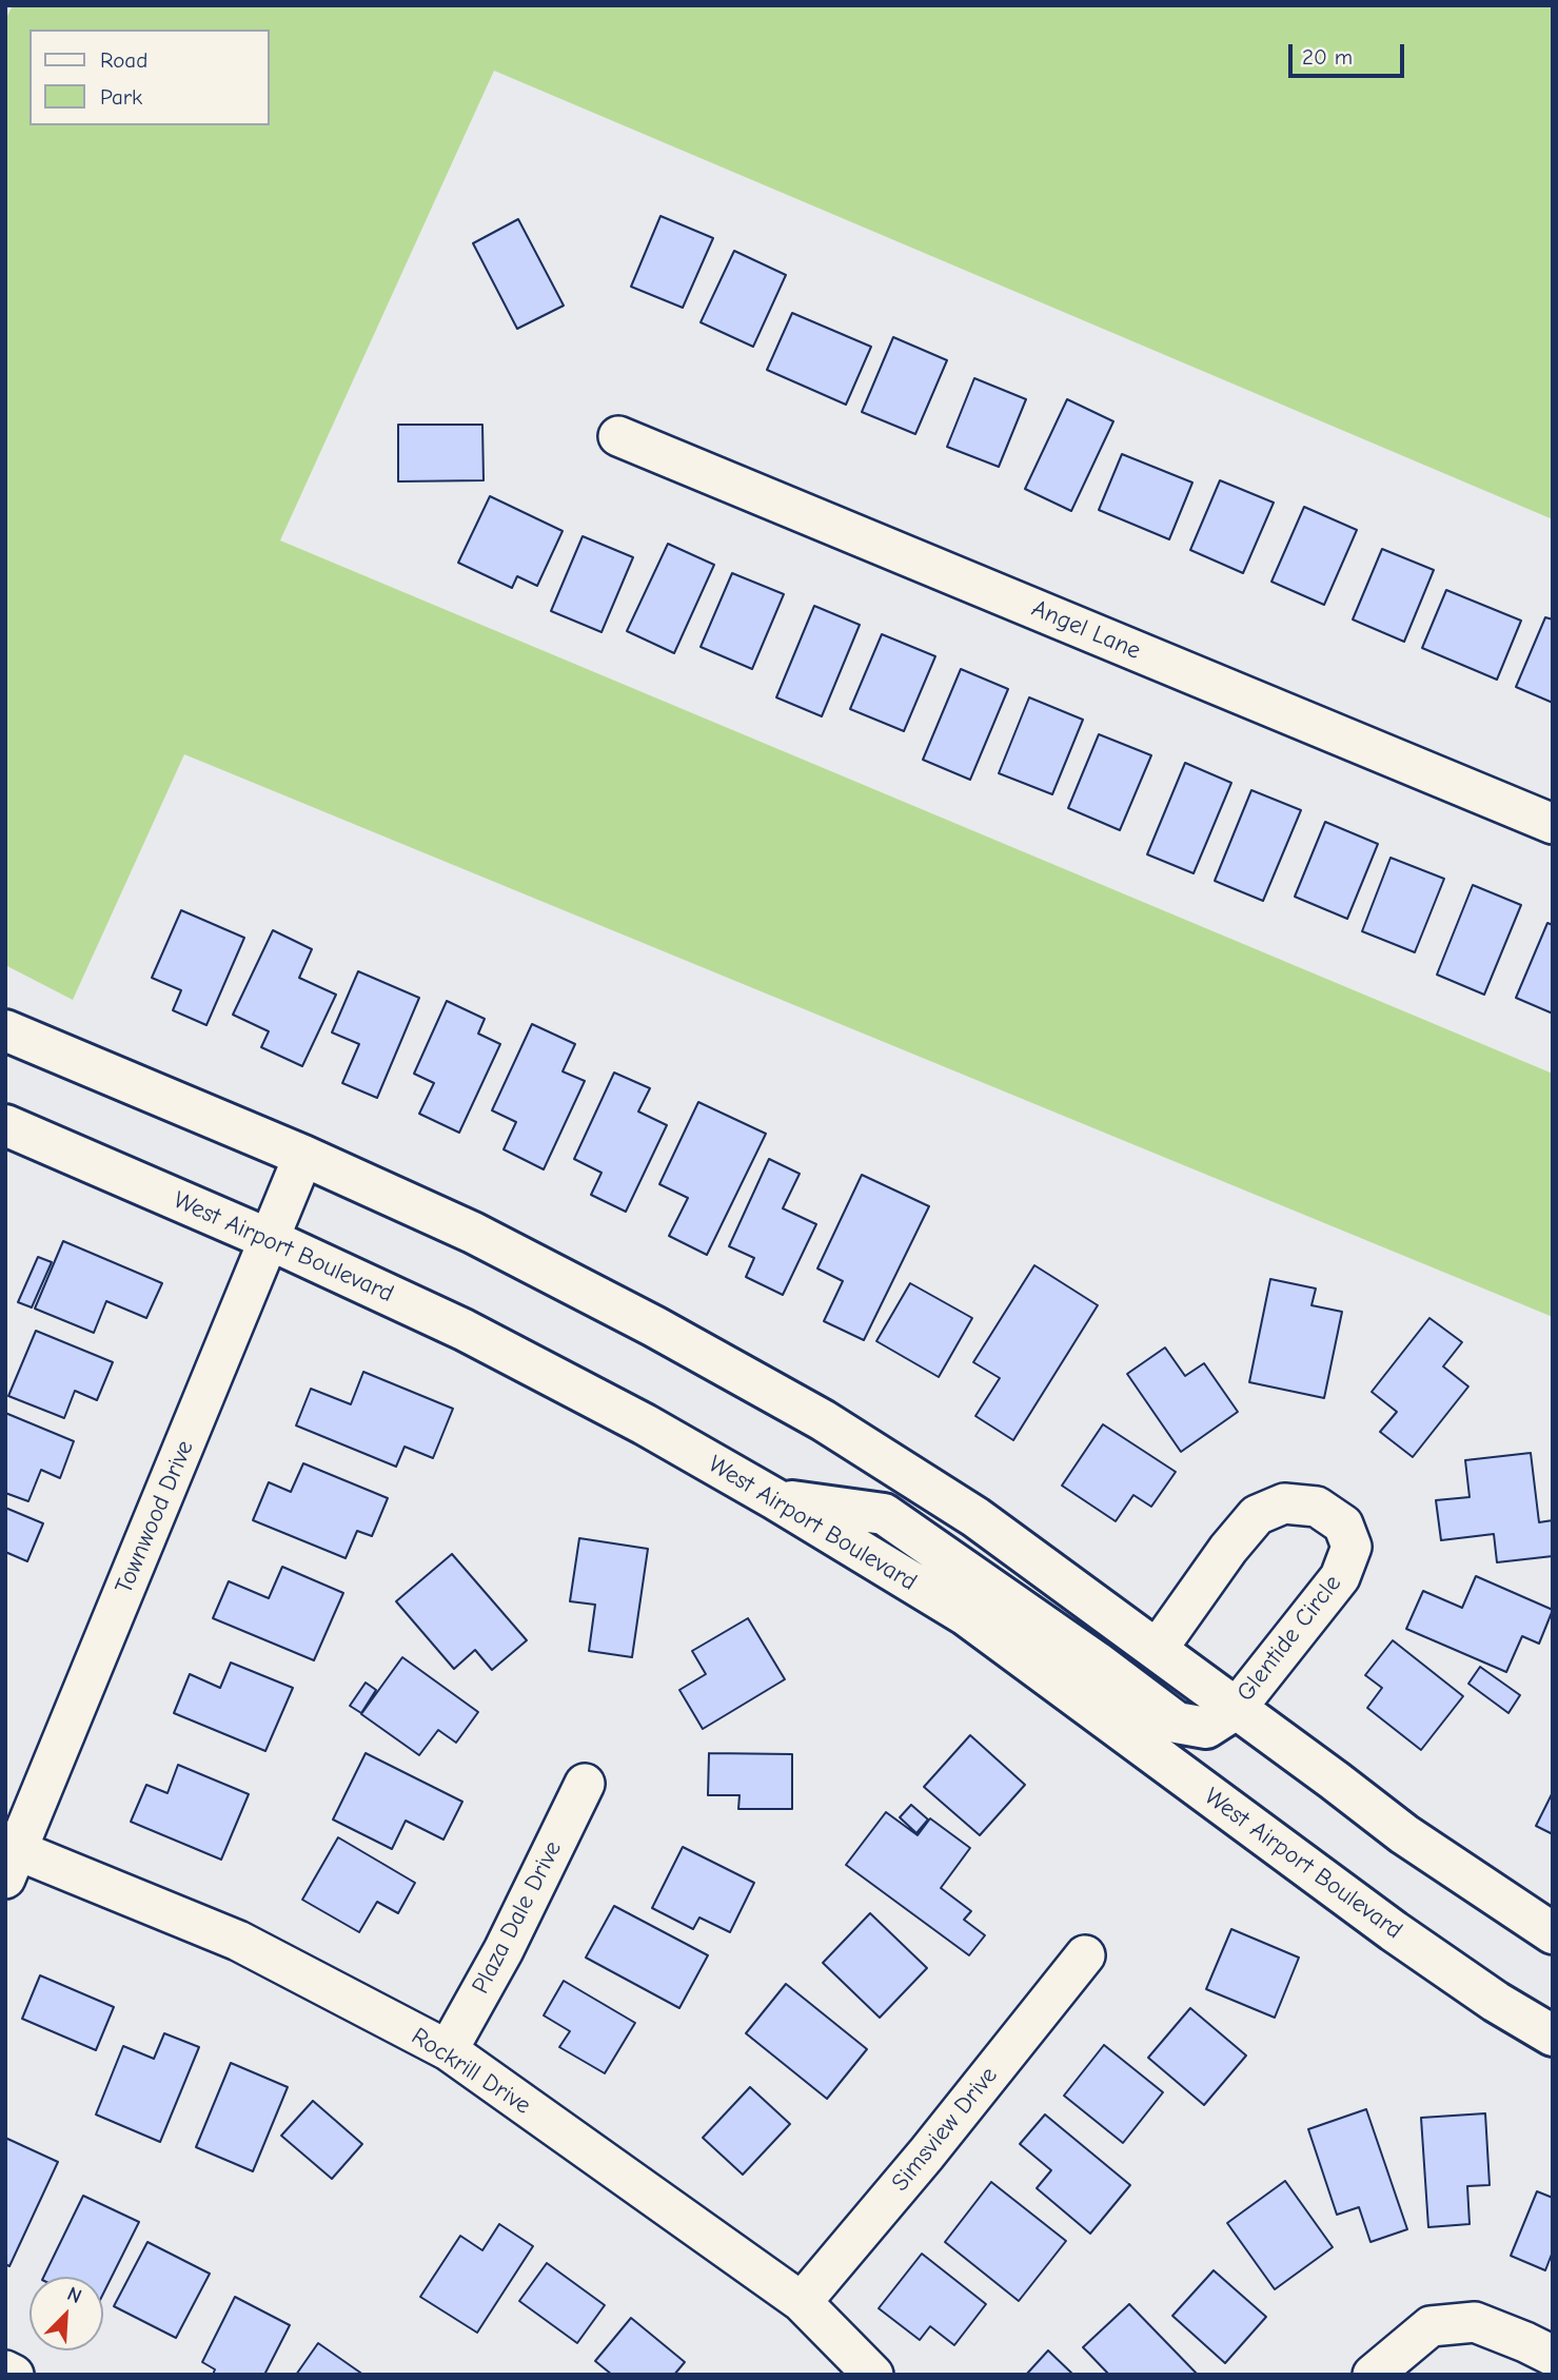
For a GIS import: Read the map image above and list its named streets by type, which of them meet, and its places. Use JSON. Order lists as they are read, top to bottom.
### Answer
{
  "streets": {
    "main road": ["West Airport Boulevard"],
    "street": [
      "Angel Lane",
      "Townwood Drive",
      "Glentide Circle",
      "Plaza Dale Drive",
      "Rockrill Drive",
      "Simsview Drive"
    ]
  },
  "crossings": [
    ["West Airport Boulevard", "Townwood Drive"],
    ["Townwood Drive", "Rockrill Drive"],
    ["Plaza Dale Drive", "Rockrill Drive"],
    ["Rockrill Drive", "Simsview Drive"]
  ],
  "legend": ["Road", "Park"],
  "scale_bar": "20 m",
  "north": "top right"
}
